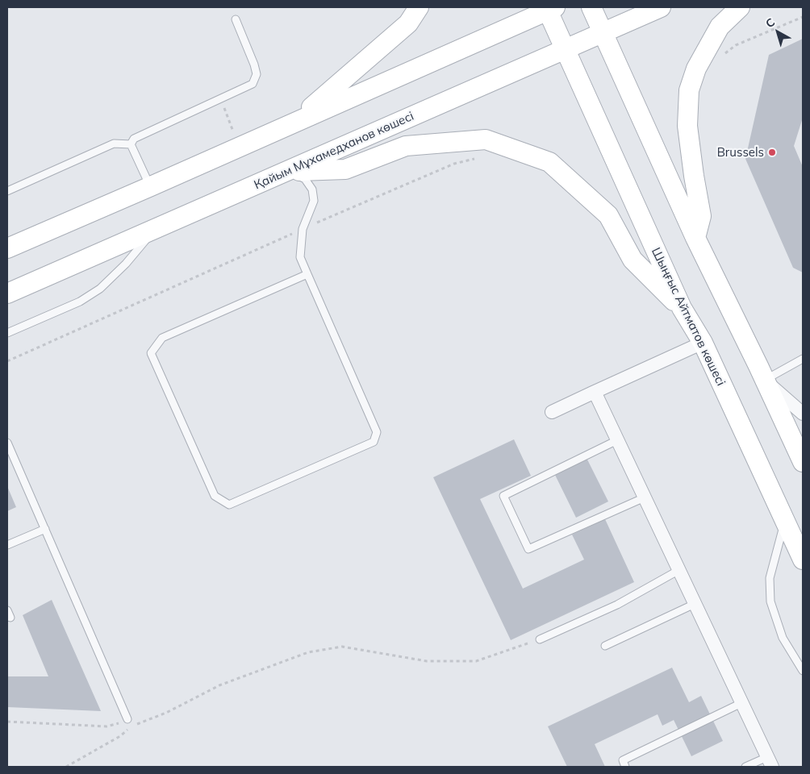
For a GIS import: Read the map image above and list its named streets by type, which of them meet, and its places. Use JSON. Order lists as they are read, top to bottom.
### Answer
{
  "streets": {
    "main road": ["Қайым Мұхамедханов көшесі", "Шыңғыс Айтматов көшесі"]
  },
  "crossings": [
    ["Қайым Мұхамедханов көшесі", "Шыңғыс Айтматов көшесі"]
  ],
  "places": ["Brussels"],
  "north": "top left"
}
